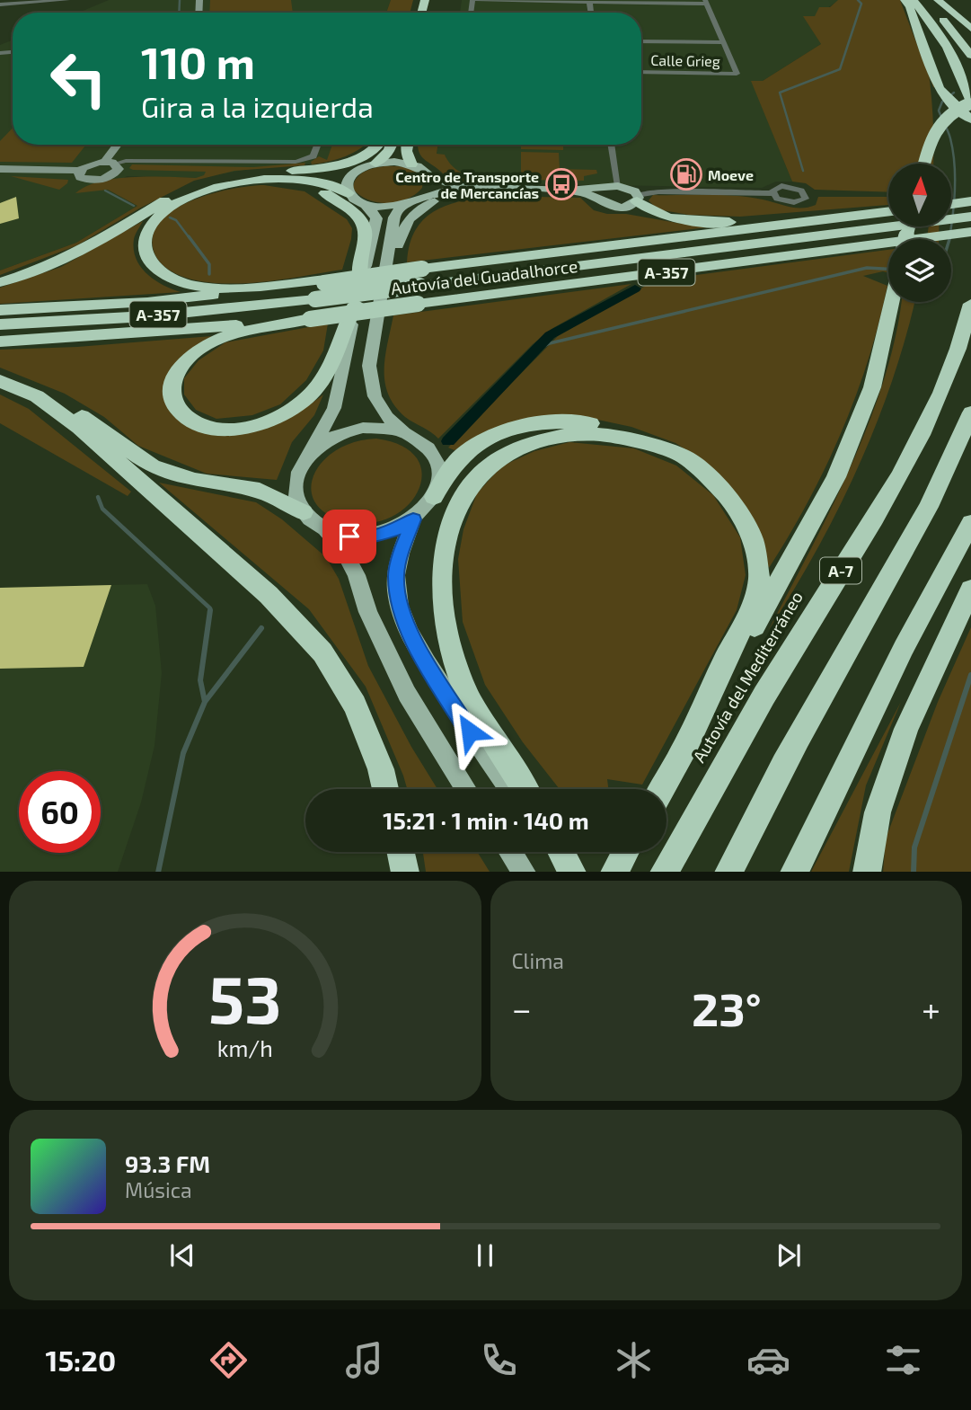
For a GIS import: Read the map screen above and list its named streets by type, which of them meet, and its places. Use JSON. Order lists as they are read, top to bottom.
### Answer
{
  "streets": {
    "highway": [
      "A-357",
      "Autovía del Guadalhorce",
      "A-7",
      "Autovía del Mediterráneo"
    ],
    "street": ["Calle Grieg"]
  },
  "places": {
    "fuel station": ["Moeve"],
    "bus stop": ["Centro de Transporte de Mercancías"]
  },
  "north": "top",
  "page": {
    "turn": ["110 m", "Gira a la izquierda"],
    "limit": "60",
    "trip": "15:21 · 1 min · 140 m",
    "tile": "Clima",
    "heat": ["−", "23°", "+"],
    "song": ["93.3 FM", "Música"],
    "tabs": "15:20",
    "gauge": ["53", "km/h"]
  }
}
